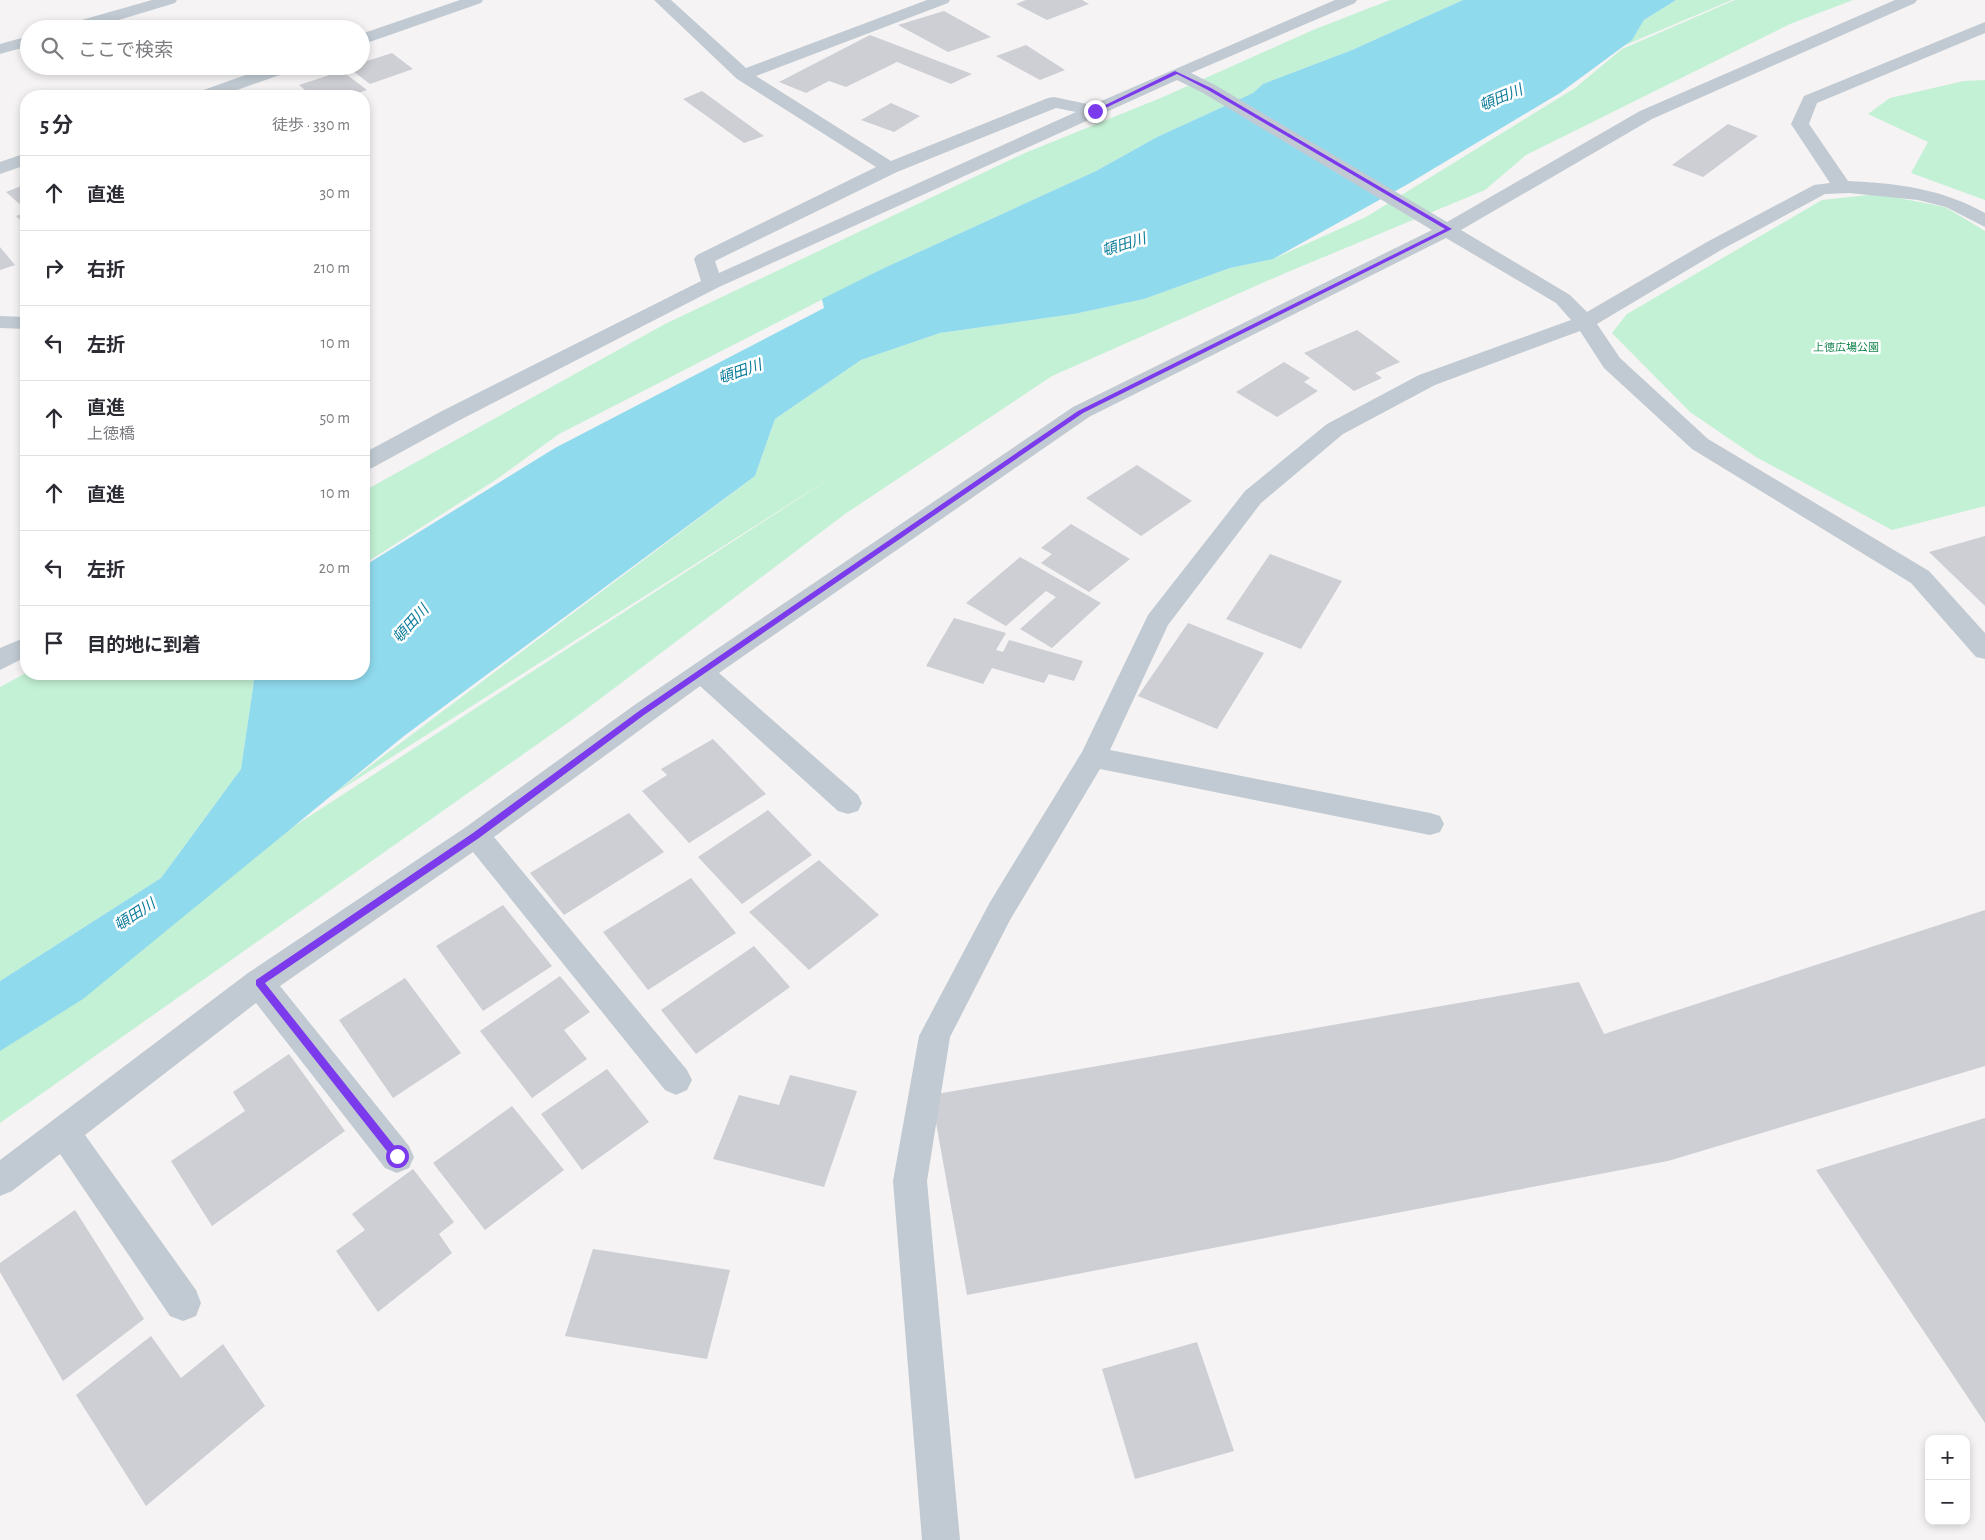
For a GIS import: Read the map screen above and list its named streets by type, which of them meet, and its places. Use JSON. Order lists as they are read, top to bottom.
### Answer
{
  "water": ["頓田川"],
  "parks": ["上徳広場公園"],
  "page": {
    "search": "ここで検索",
    "heading": ["5 分", "徒歩 · 330 m"],
    "list": [
      ["直進", "30 m"],
      ["右折", "210 m"],
      ["左折", "10 m"],
      ["直進", "上徳橋", "50 m"],
      ["直進", "10 m"],
      ["左折", "20 m"],
      "目的地に到着"
    ],
    "map_buttons": ["+", "−"]
  }
}
